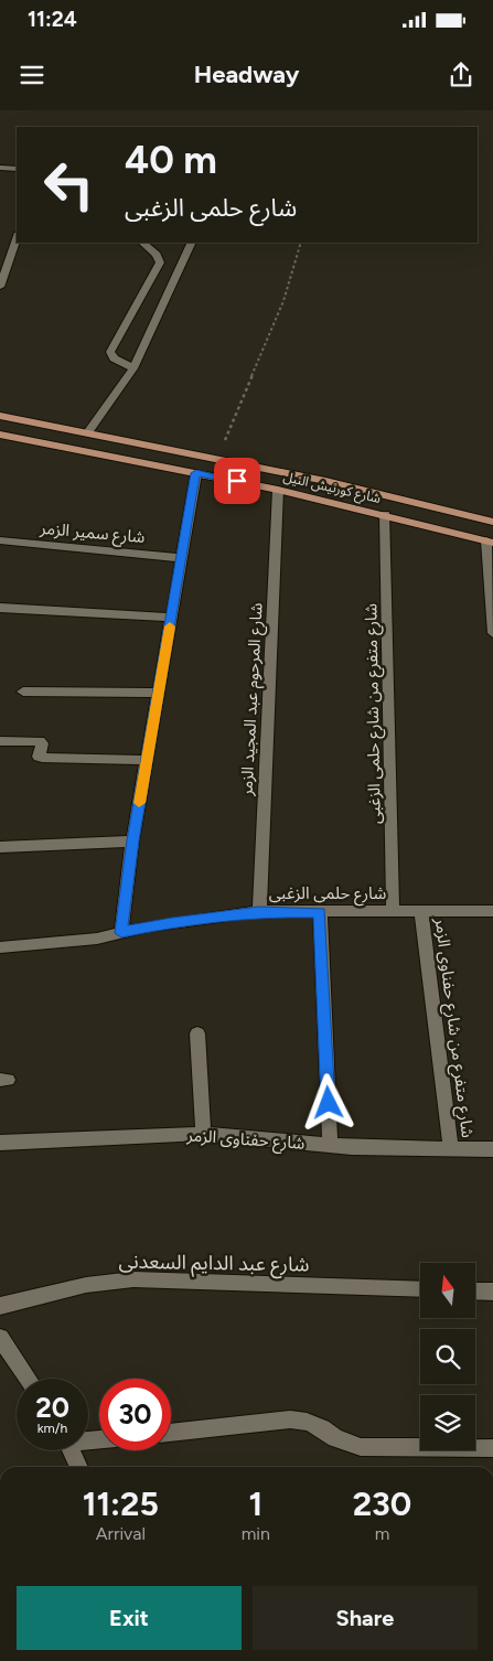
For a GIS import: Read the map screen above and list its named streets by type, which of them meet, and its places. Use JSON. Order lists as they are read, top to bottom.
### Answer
{
  "streets": {
    "main road": ["شارع كورنيش النيل"],
    "street": [
      "شارع سمير الزمر",
      "شارع المرحوم عبد المجيد الزمر",
      "شارع متفرع من شارع حلمى الزغبى",
      "شارع حلمى الزغبى",
      "شارع متفرع من شارع حفناوى الزمر",
      "شارع حفناوى الزمر",
      "شارع عبد الدايم السعدنى"
    ]
  },
  "crossings": [
    ["شارع كورنيش النيل", "شارع المرحوم عبد المجيد الزمر"],
    ["شارع كورنيش النيل", "شارع متفرع من شارع حلمى الزغبى"],
    ["شارع المرحوم عبد المجيد الزمر", "شارع حلمى الزغبى"],
    ["شارع متفرع من شارع حلمى الزغبى", "شارع حلمى الزغبى"],
    ["شارع حلمى الزغبى", "شارع متفرع من شارع حفناوى الزمر"],
    ["شارع متفرع من شارع حفناوى الزمر", "شارع حفناوى الزمر"]
  ],
  "north": "top",
  "page": {
    "status": "11:24",
    "header": "Headway",
    "turn": ["40 m", "شارع حلمى الزغبى"],
    "speed": "20 km/h",
    "limit": "30",
    "eta": [
      "11:25",
      "Arrival",
      "1",
      "min",
      "230",
      "m"
    ],
    "buttons": ["Exit", "Share"]
  }
}
